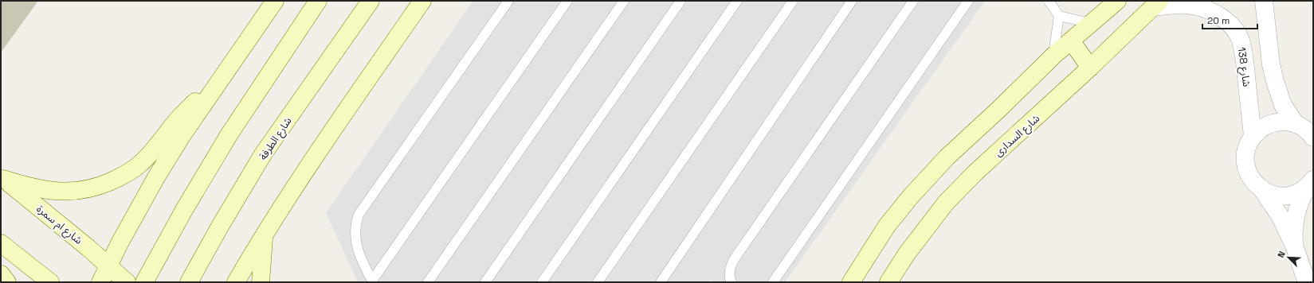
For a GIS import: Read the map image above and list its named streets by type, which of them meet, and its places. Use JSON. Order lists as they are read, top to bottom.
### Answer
{
  "streets": {
    "main road": ["شارع السدارى", "شارع الطرفة", "شارع ام سمرة"],
    "street": ["شارع 138"]
  },
  "crossings": [
    ["شارع 138", "شارع السدارى"]
  ],
  "scale_bar": "20 m",
  "north": "top left"
}
